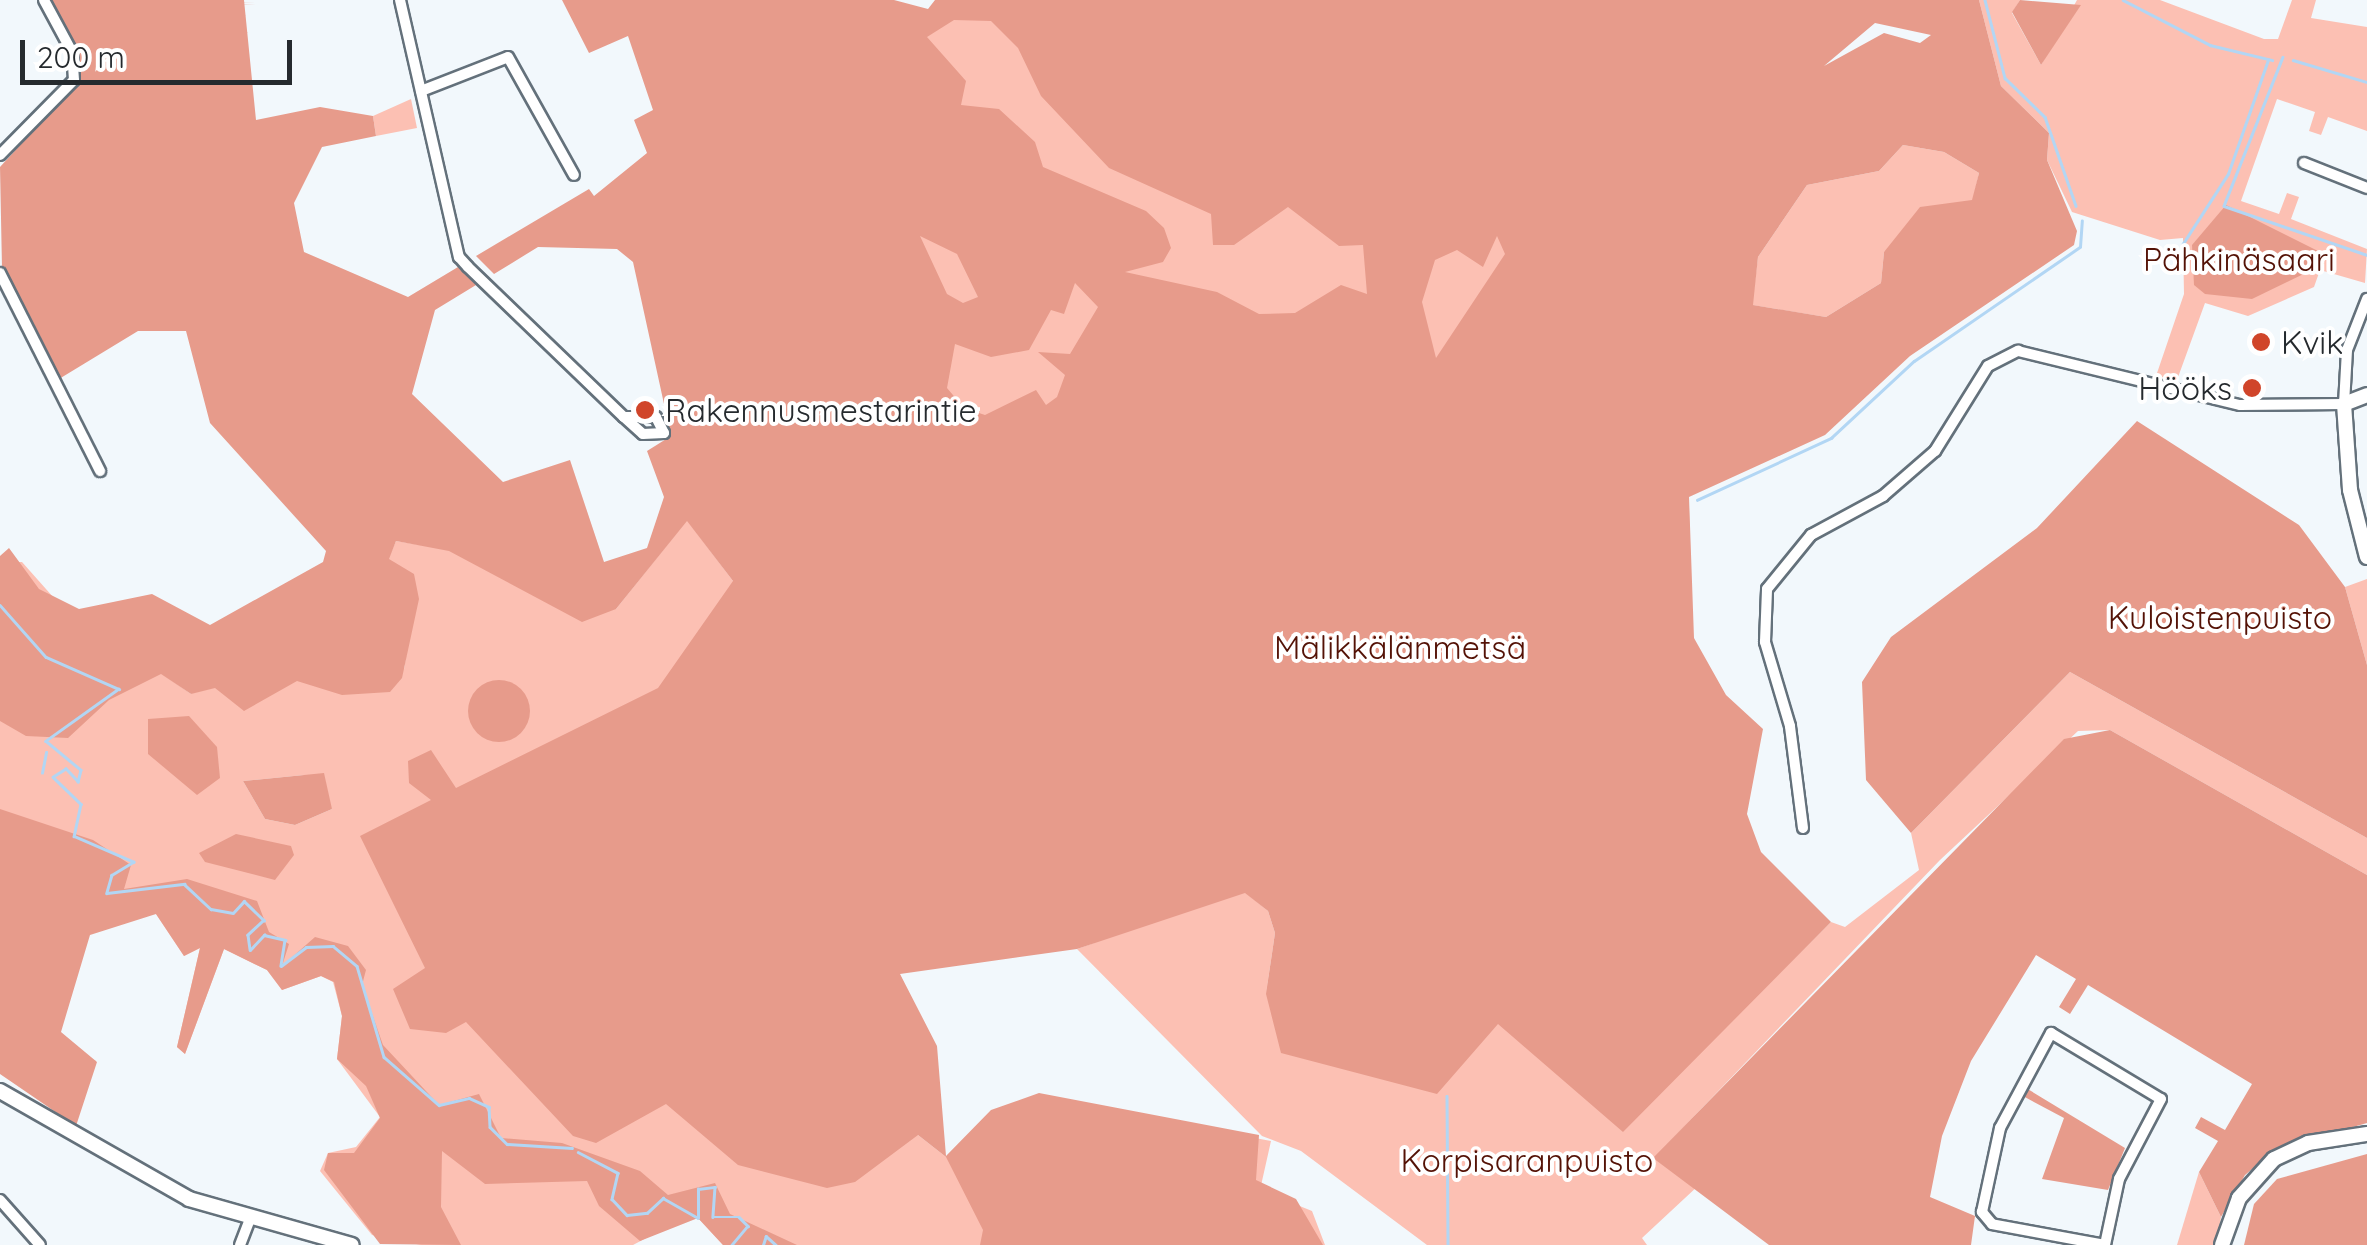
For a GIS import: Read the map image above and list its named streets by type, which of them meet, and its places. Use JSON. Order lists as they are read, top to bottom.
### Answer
{
  "parks": [
    "Pähkinäsaari",
    "Kuloistenpuisto",
    "Mälikkälänmetsä",
    "Korpisaranpuisto"
  ],
  "places": ["Kvik", "Hööks", "Rakennusmestarintie"],
  "scale_bar": "200 m"
}
